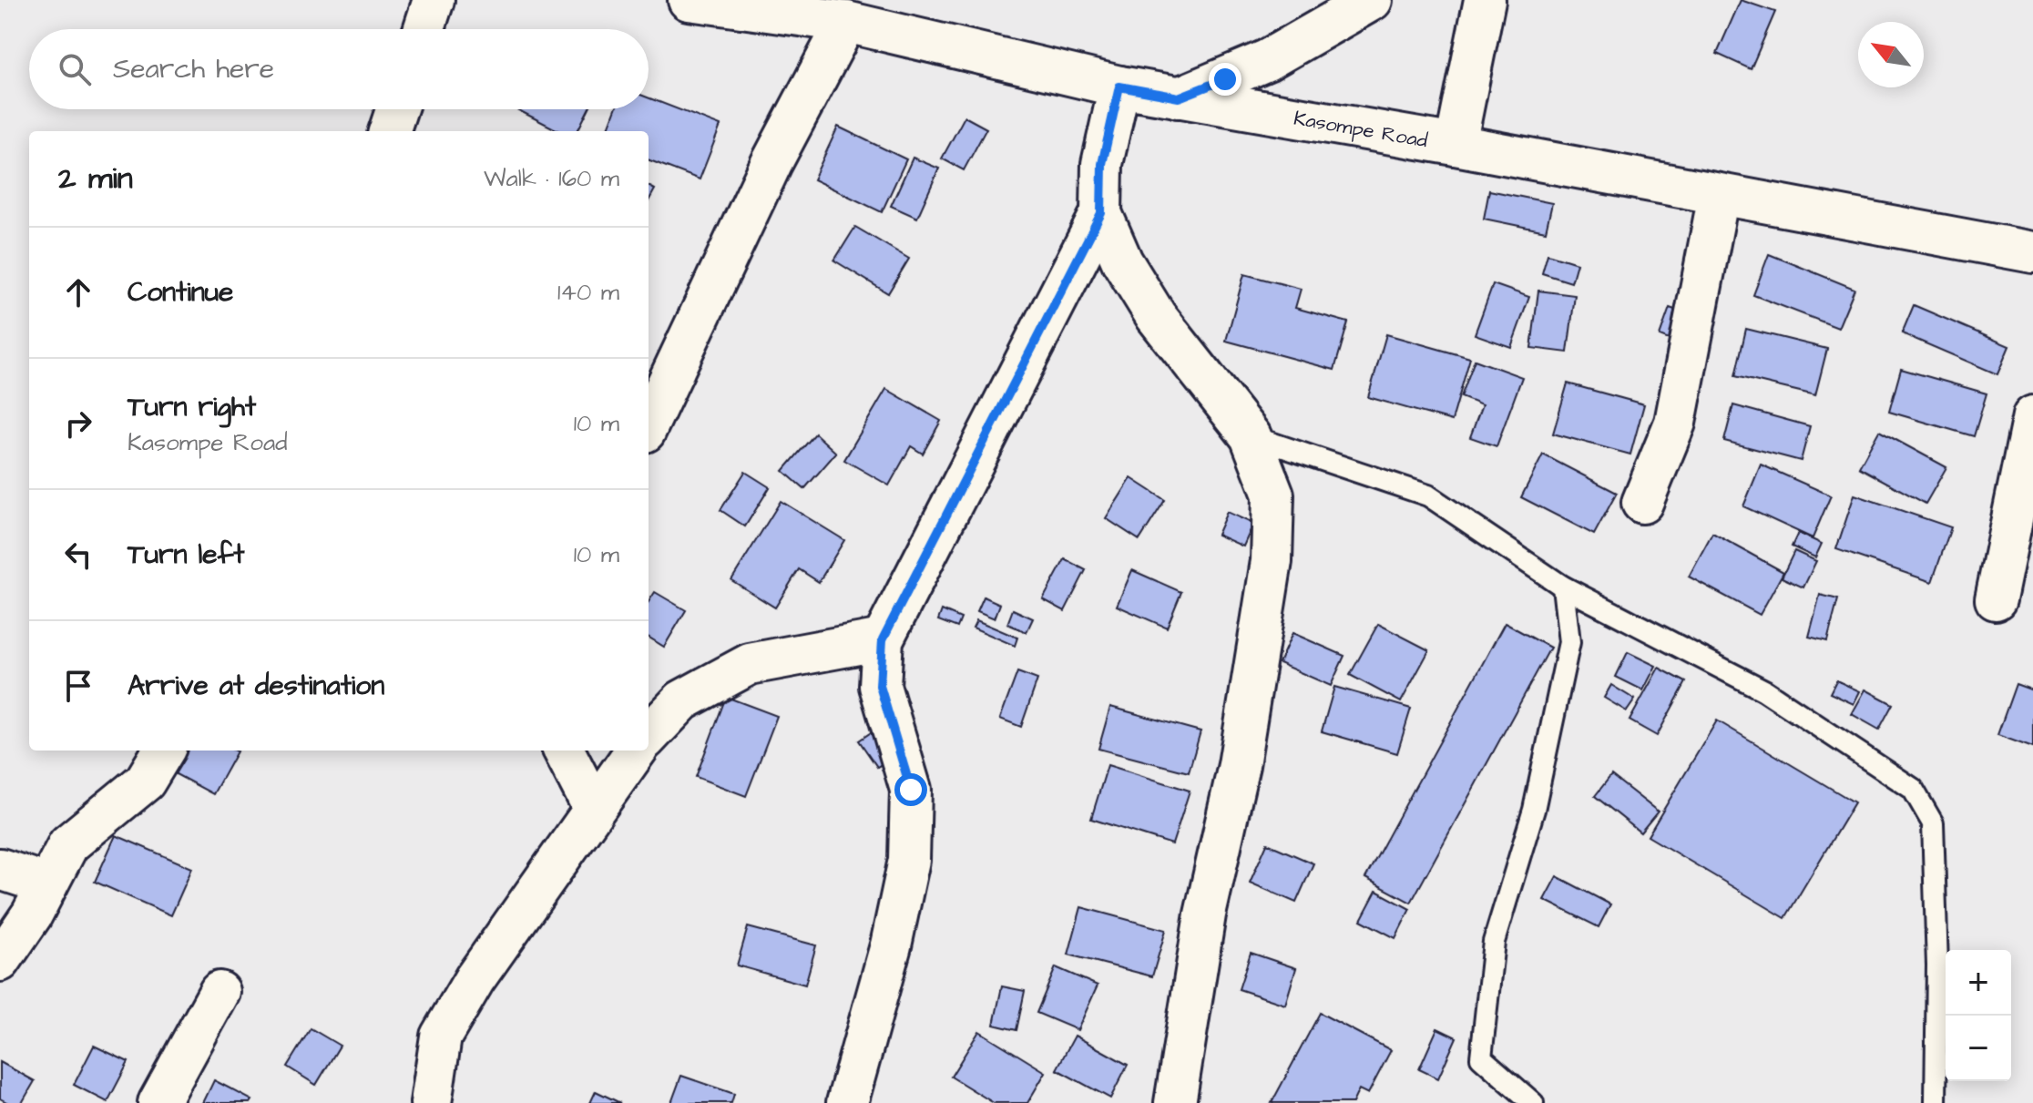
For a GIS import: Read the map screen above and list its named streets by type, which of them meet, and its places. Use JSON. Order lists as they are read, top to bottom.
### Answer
{
  "streets": {
    "street": ["Kasompe Road"]
  },
  "north": "top left",
  "page": {
    "search": "Search here",
    "heading": ["2 min", "Walk · 160 m"],
    "list": [
      ["Continue", "140 m"],
      ["Turn right", "Kasompe Road", "10 m"],
      ["Turn left", "10 m"],
      "Arrive at destination"
    ],
    "map_buttons": ["+", "−"]
  }
}
